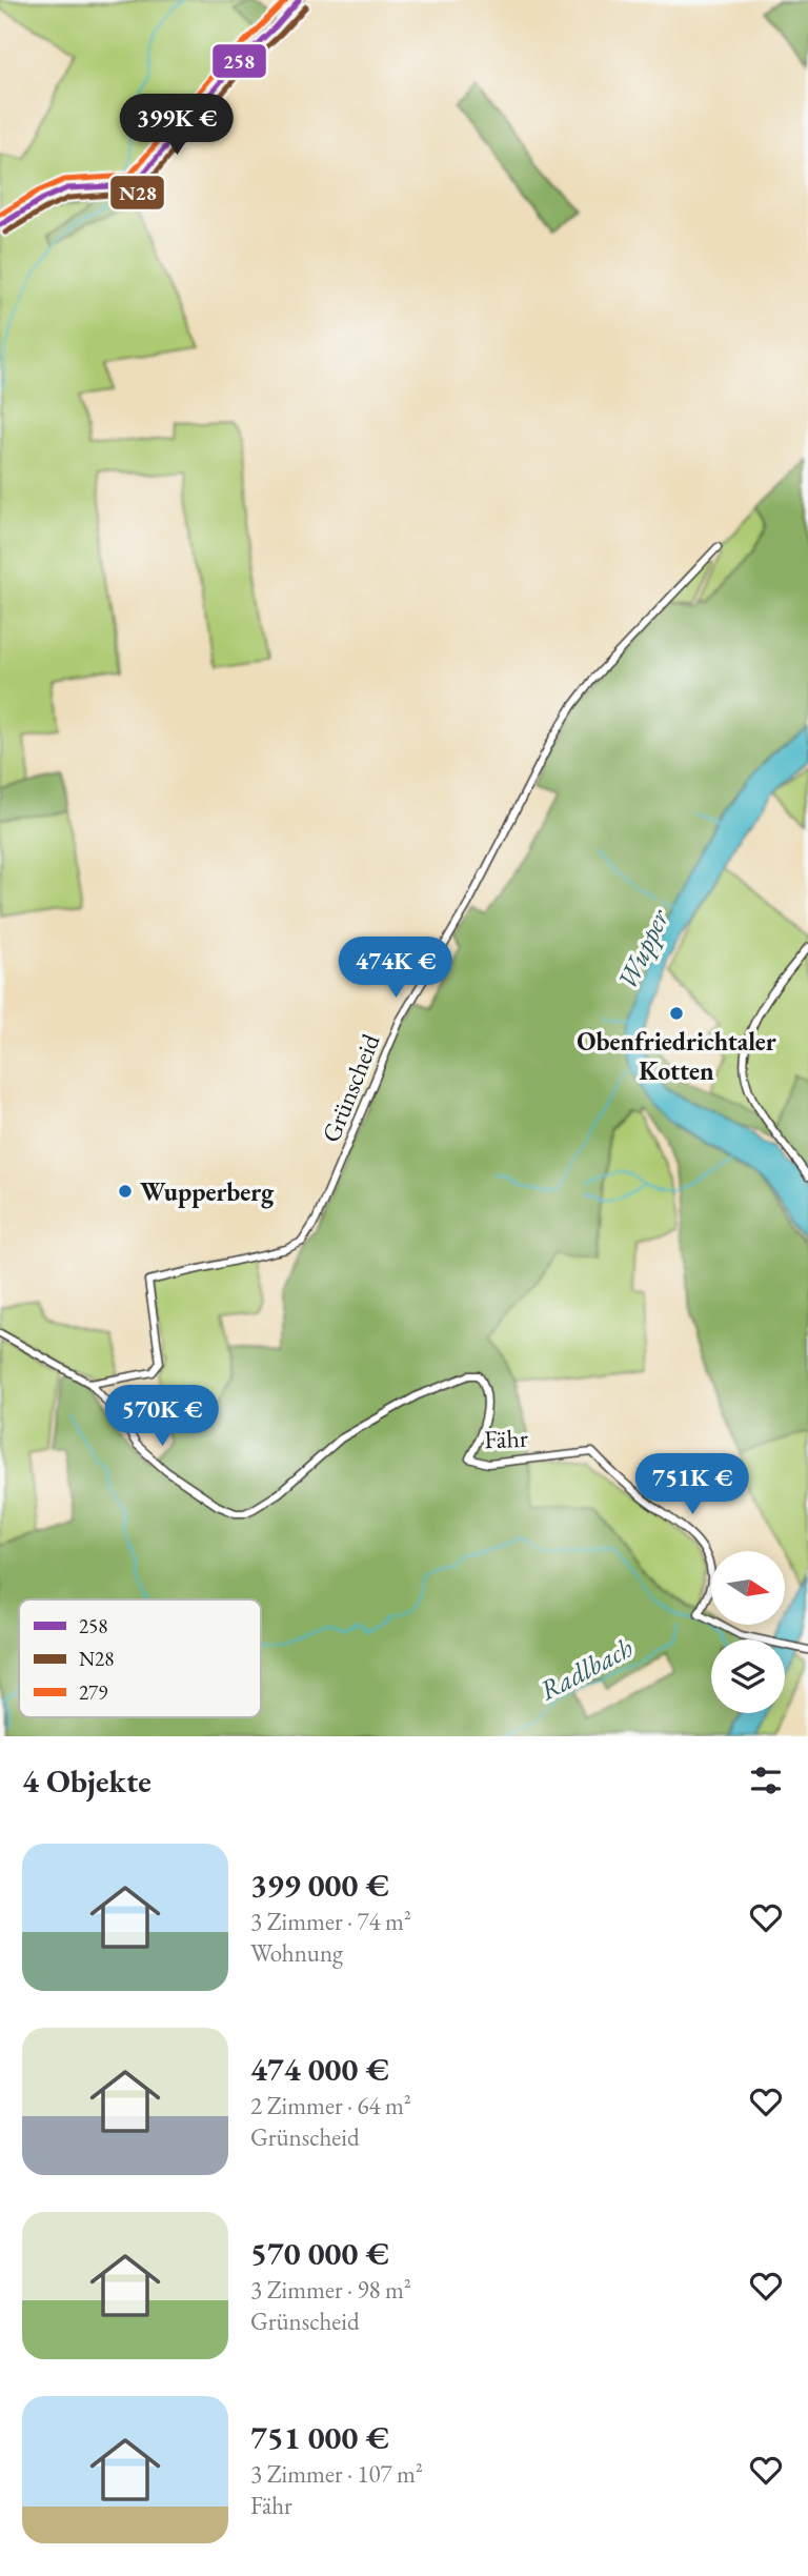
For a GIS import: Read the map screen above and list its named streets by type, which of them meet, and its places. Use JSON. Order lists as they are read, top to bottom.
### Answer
{
  "streets": {
    "street": ["Grünscheid", "Fähr"]
  },
  "crossings": [
    ["Grünscheid", "Fähr"]
  ],
  "water": ["Wupper", "Radlbach"],
  "places": ["Obenfriedrichtaler Kotten", "Wupperberg"],
  "lines": ["transit line 258", "transit line 279", "transit line N28"],
  "legend": ["258", "N28", "279"],
  "north": "right",
  "page": {
    "price": [
      "399K €",
      "474K €",
      "570K €",
      "751K €"
    ],
    "heading": "4 Objekte",
    "list": [
      {
        "name": "399 000 €",
        "note": "3 Zimmer · 74 m² · Wohnung"
      },
      {
        "name": "474 000 €",
        "note": "2 Zimmer · 64 m² · Grünscheid"
      },
      {
        "name": "570 000 €",
        "note": "3 Zimmer · 98 m² · Grünscheid"
      },
      {
        "name": "751 000 €",
        "note": "3 Zimmer · 107 m² · Fähr"
      }
    ]
  }
}
